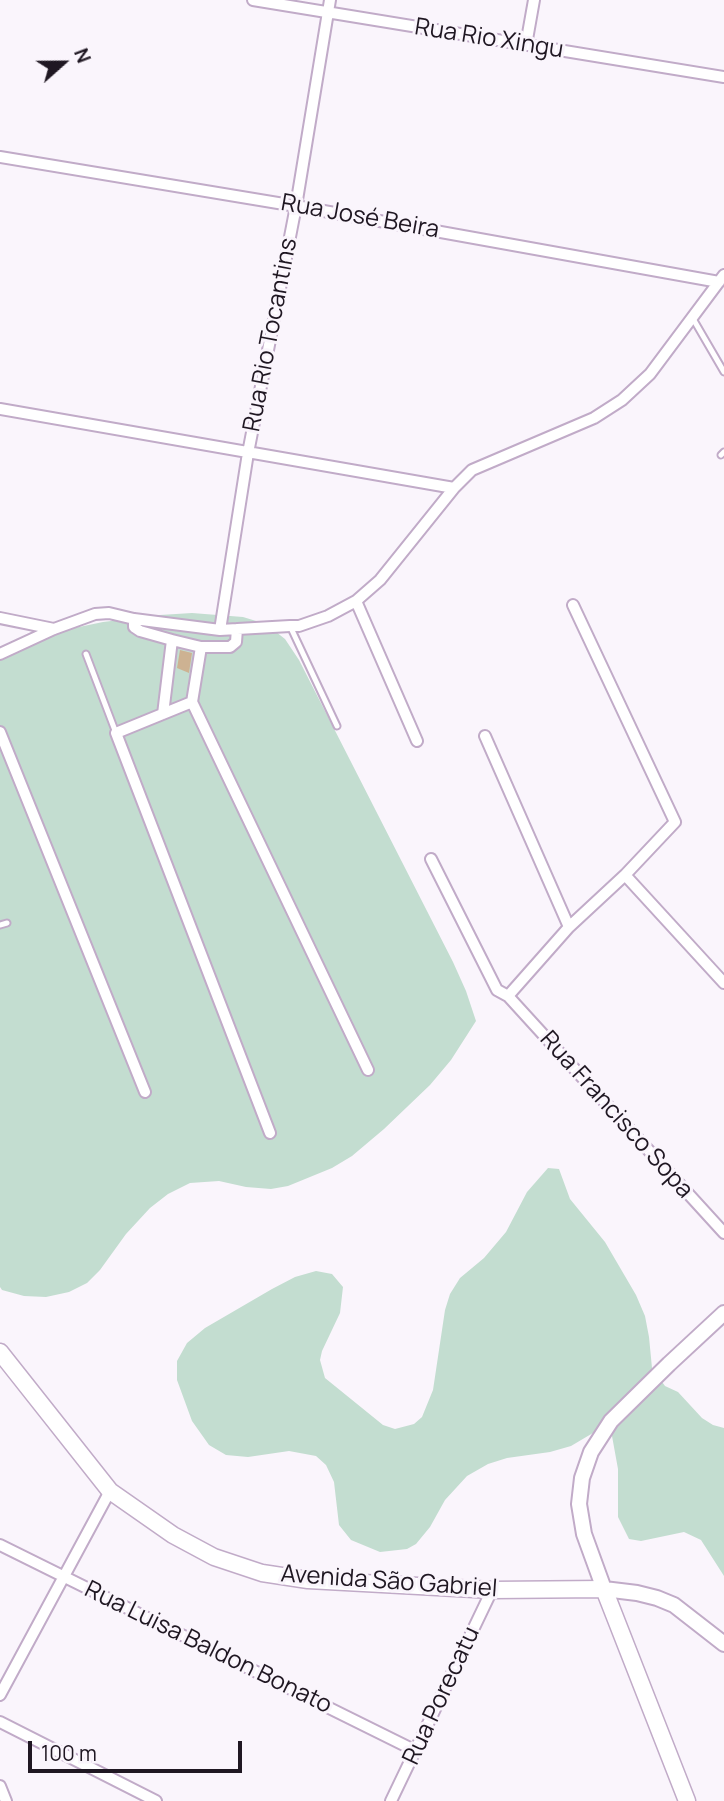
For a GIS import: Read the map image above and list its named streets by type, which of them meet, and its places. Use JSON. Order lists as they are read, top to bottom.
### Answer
{
  "streets": {
    "main road": ["Avenida São Gabriel"],
    "street": [
      "Rua Rio Xingu",
      "Rua José Beira",
      "Rua Rio Tocantins",
      "Rua Francisco Sopa",
      "Rua Luisa Baldon Bonato",
      "Rua Porecatu"
    ]
  },
  "crossings": [
    ["Rua Rio Xingu", "Rua Rio Tocantins"],
    ["Rua José Beira", "Rua Rio Tocantins"],
    ["Avenida São Gabriel", "Rua Porecatu"],
    ["Rua Luisa Baldon Bonato", "Rua Porecatu"]
  ],
  "scale_bar": "100 m",
  "north": "right"
}
